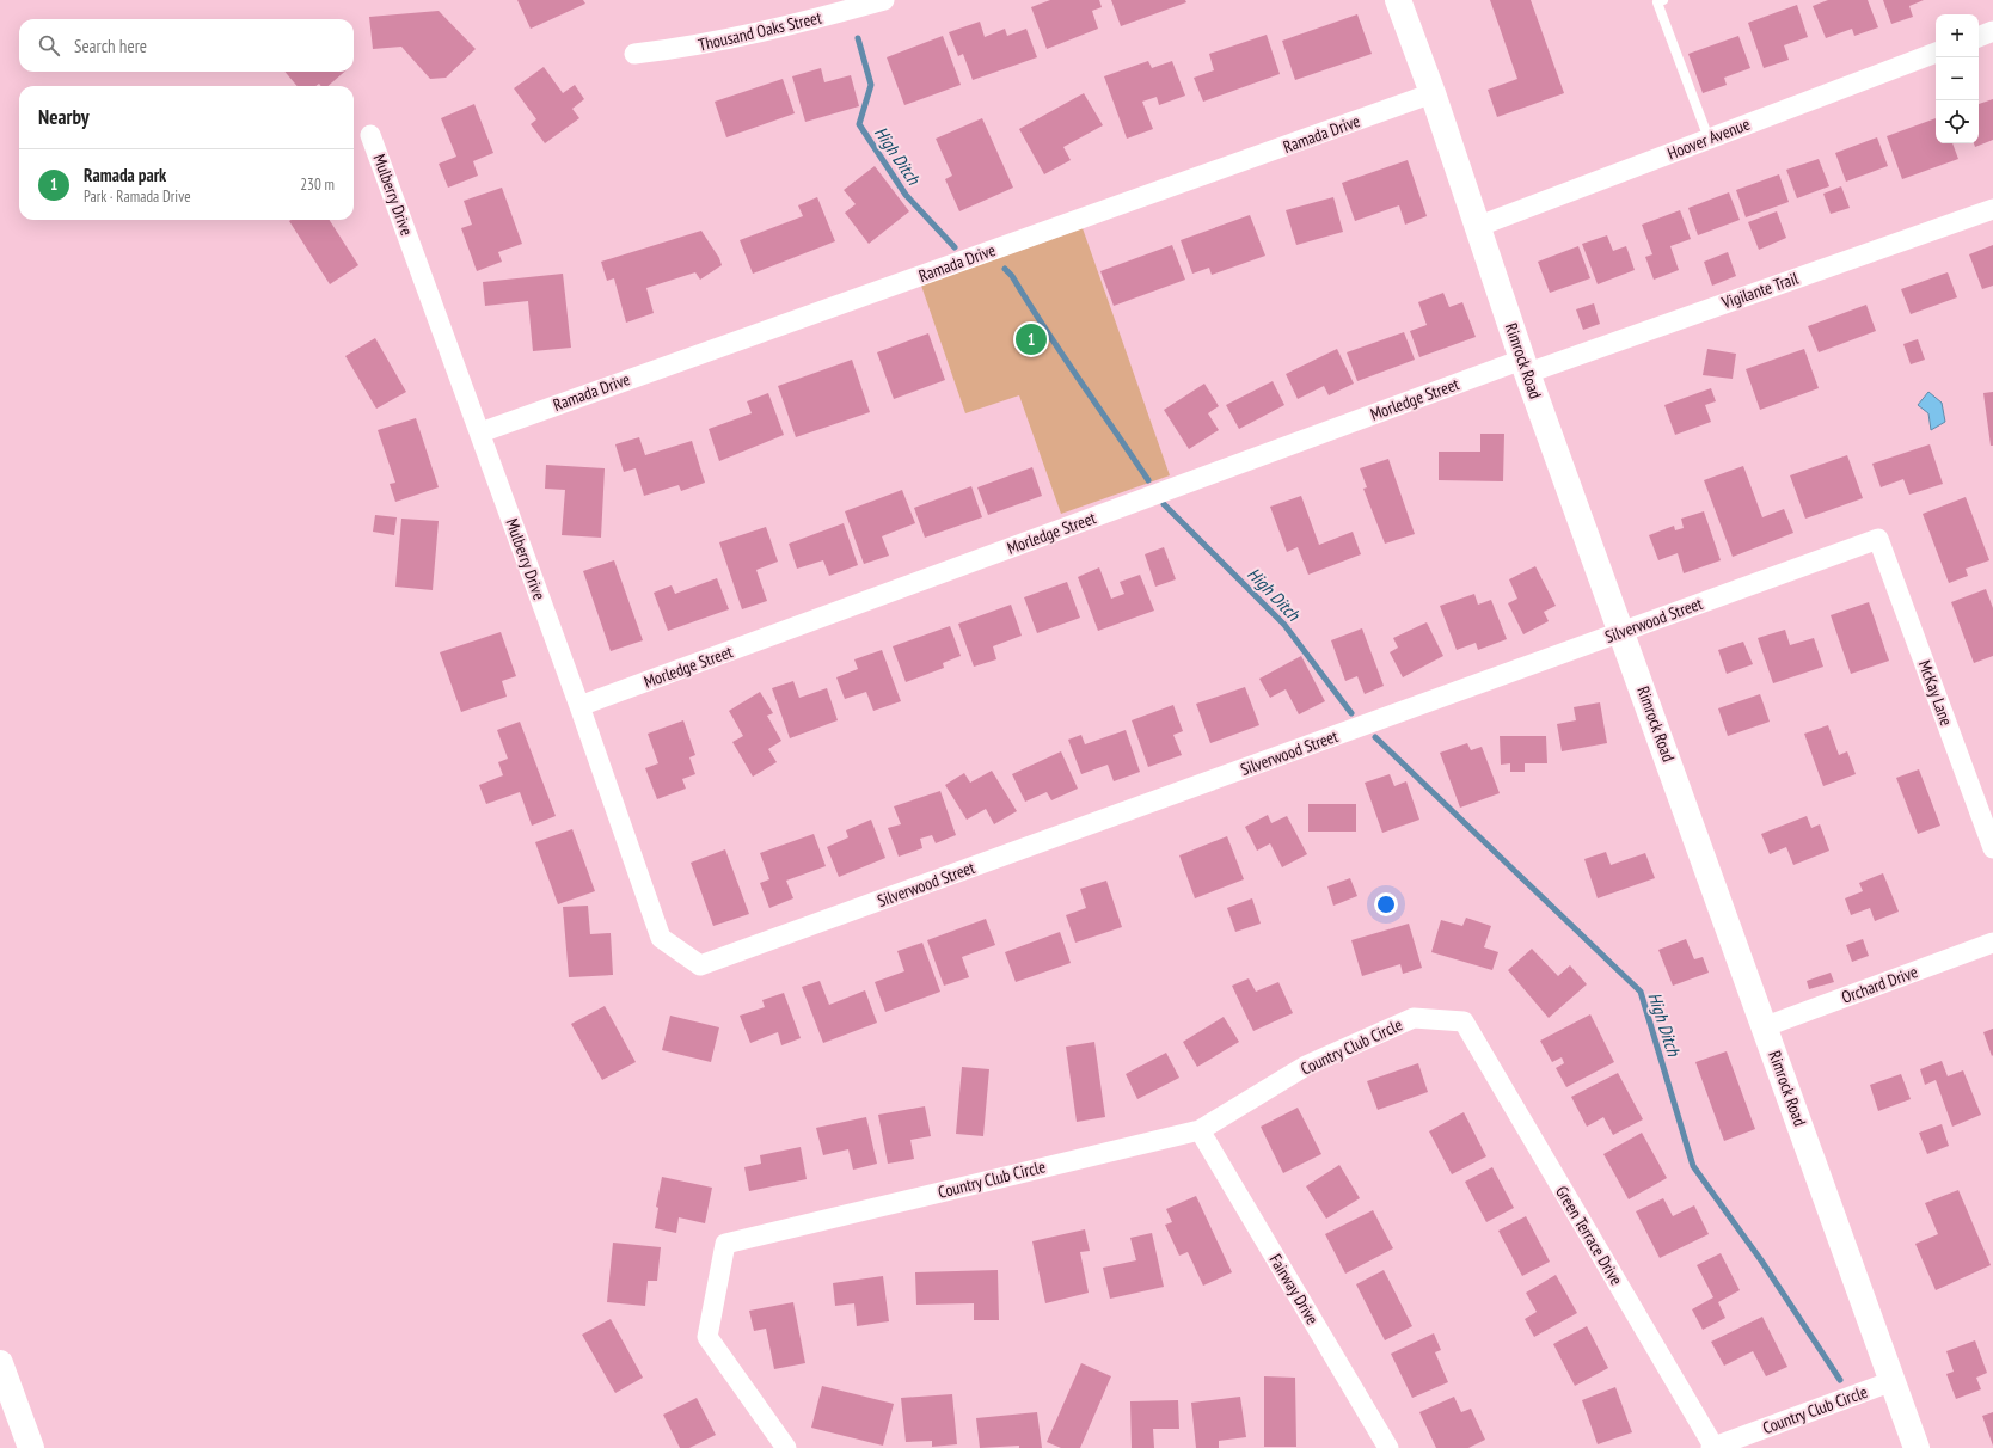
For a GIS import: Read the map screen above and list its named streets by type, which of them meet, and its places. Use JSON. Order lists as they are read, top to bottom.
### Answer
{
  "streets": {
    "main road": ["Rimrock Road"],
    "street": [
      "Thousand Oaks Street",
      "Ramada Drive",
      "Hoover Avenue",
      "Mulberry Drive",
      "Vigilante Trail",
      "Morledge Street",
      "Silverwood Street",
      "McKay Lane",
      "Orchard Drive",
      "Country Club Circle",
      "Green Terrace Drive",
      "Fairway Drive"
    ]
  },
  "crossings": [
    ["Ramada Drive", "Mulberry Drive"],
    ["Ramada Drive", "Rimrock Road"],
    ["Hoover Avenue", "Rimrock Road"],
    ["Mulberry Drive", "Morledge Street"],
    ["Mulberry Drive", "Silverwood Street"],
    ["Vigilante Trail", "Rimrock Road"],
    ["Vigilante Trail", "Morledge Street"],
    ["Rimrock Road", "Morledge Street"],
    ["Rimrock Road", "Silverwood Street"],
    ["Rimrock Road", "Orchard Drive"],
    ["Rimrock Road", "Country Club Circle"],
    ["Silverwood Street", "McKay Lane"],
    ["Country Club Circle", "Green Terrace Drive"],
    ["Country Club Circle", "Fairway Drive"]
  ],
  "water": ["High Ditch"],
  "page": {
    "map_buttons": ["+", "−"],
    "search": "Search here",
    "heading": "Nearby",
    "list": [
      {
        "mark": "1",
        "name": "Ramada park",
        "note": "Park · Ramada Drive",
        "value": "230 m"
      }
    ],
    "pins": "1"
  }
}
